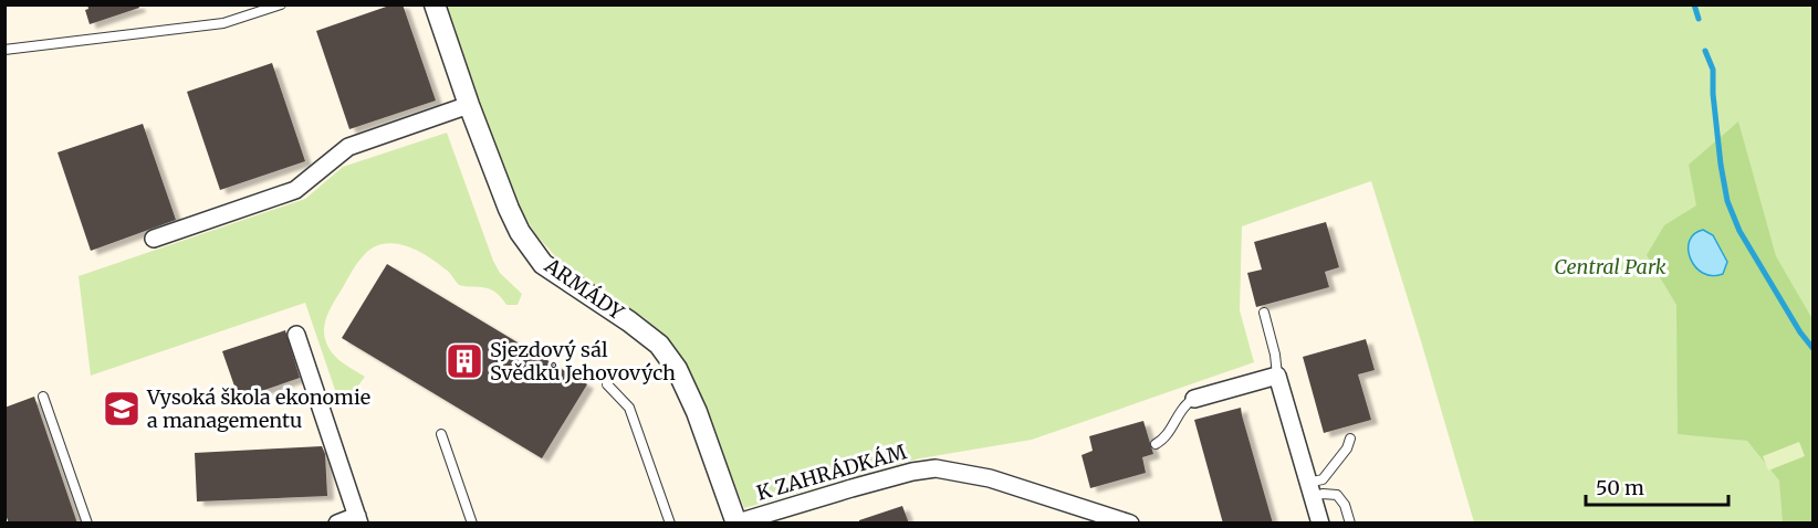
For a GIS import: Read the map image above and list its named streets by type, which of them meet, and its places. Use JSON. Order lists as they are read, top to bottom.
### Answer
{
  "streets": {
    "street": ["ARMÁDY", "K ZAHRÁDKÁM"]
  },
  "crossings": [
    ["ARMÁDY", "K ZAHRÁDKÁM"]
  ],
  "parks": ["Central Park"],
  "places": {
    "building": ["Sjezdový sál Svědků Jehovových"],
    "school or university": ["Vysoká škola ekonomie a managementu"]
  },
  "scale_bar": "50 m"
}
